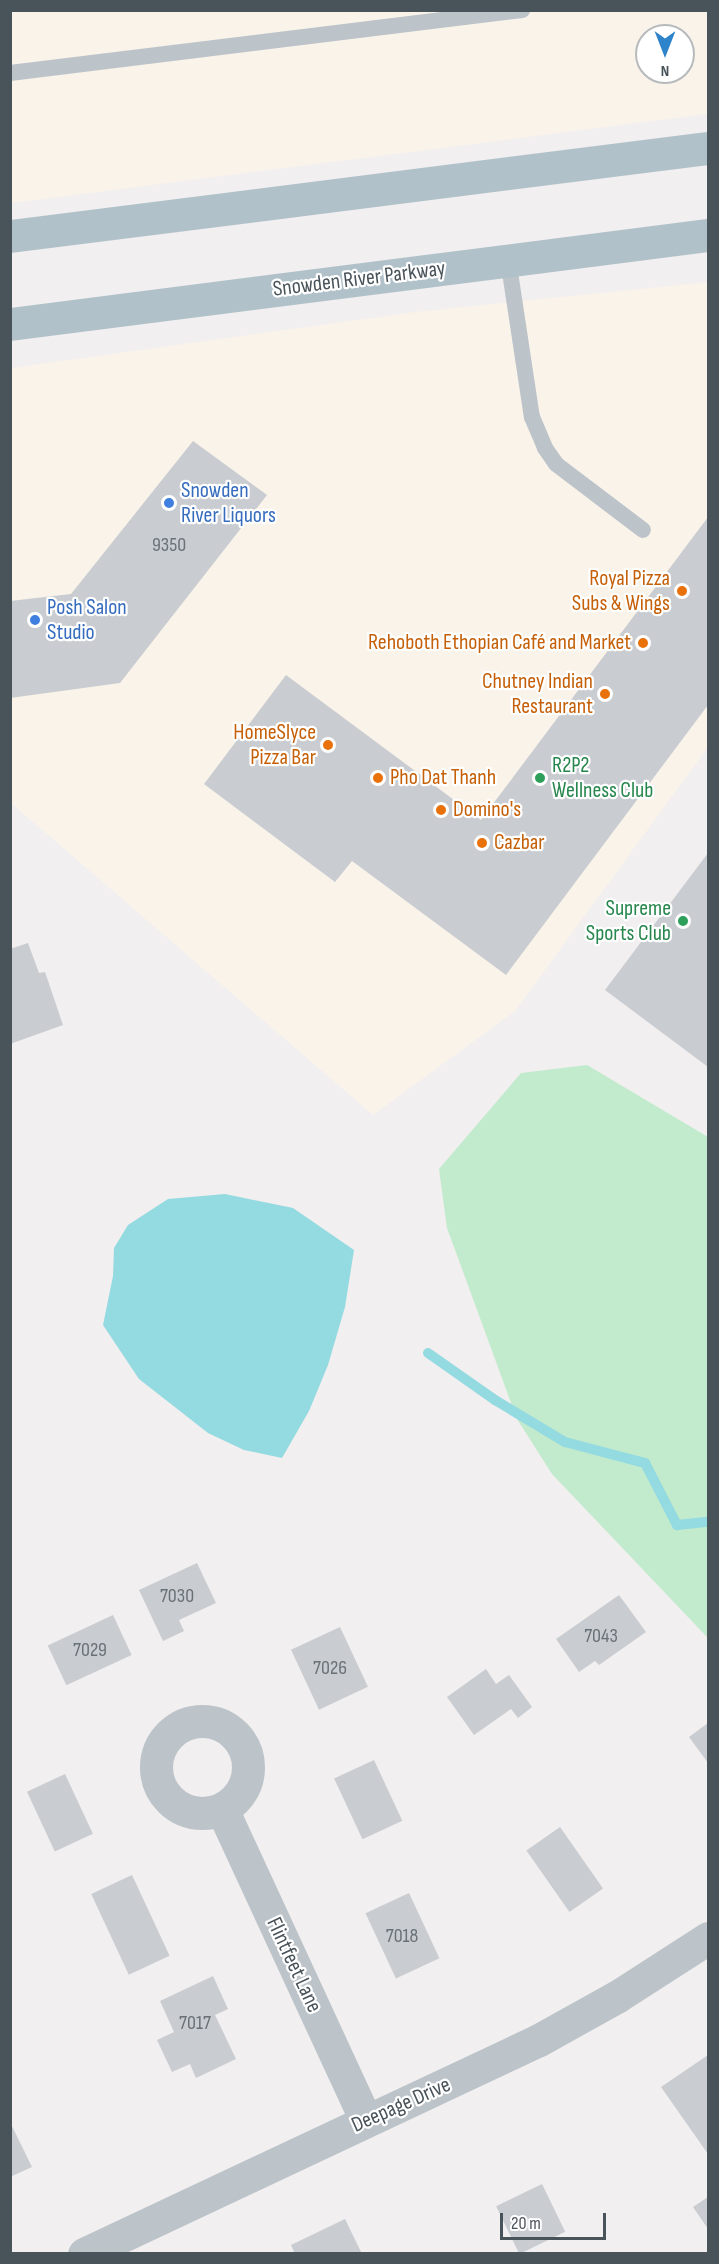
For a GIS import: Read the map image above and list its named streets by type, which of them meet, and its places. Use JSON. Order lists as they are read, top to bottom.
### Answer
{
  "streets": {
    "main road": ["Snowden River Parkway"],
    "street": ["Flintfeet Lane", "Deepage Drive"]
  },
  "crossings": [
    ["Flintfeet Lane", "Deepage Drive"]
  ],
  "places": [
    "Snowden River Liquors",
    "Royal Pizza Subs & Wings",
    "Posh Salon Studio",
    "Rehoboth Ethopian Café and Market",
    "Chutney Indian Restaurant",
    "HomeSlyce Pizza Bar",
    "Pho Dat Thanh",
    "R2P2 Wellness Club",
    "Domino's",
    "Cazbar",
    "Supreme Sports Club"
  ],
  "house_numbers": [
    "9350",
    "7030",
    "7043",
    "7029",
    "7026",
    "7018",
    "7017"
  ],
  "scale_bar": "20 m",
  "north": "bottom"
}
